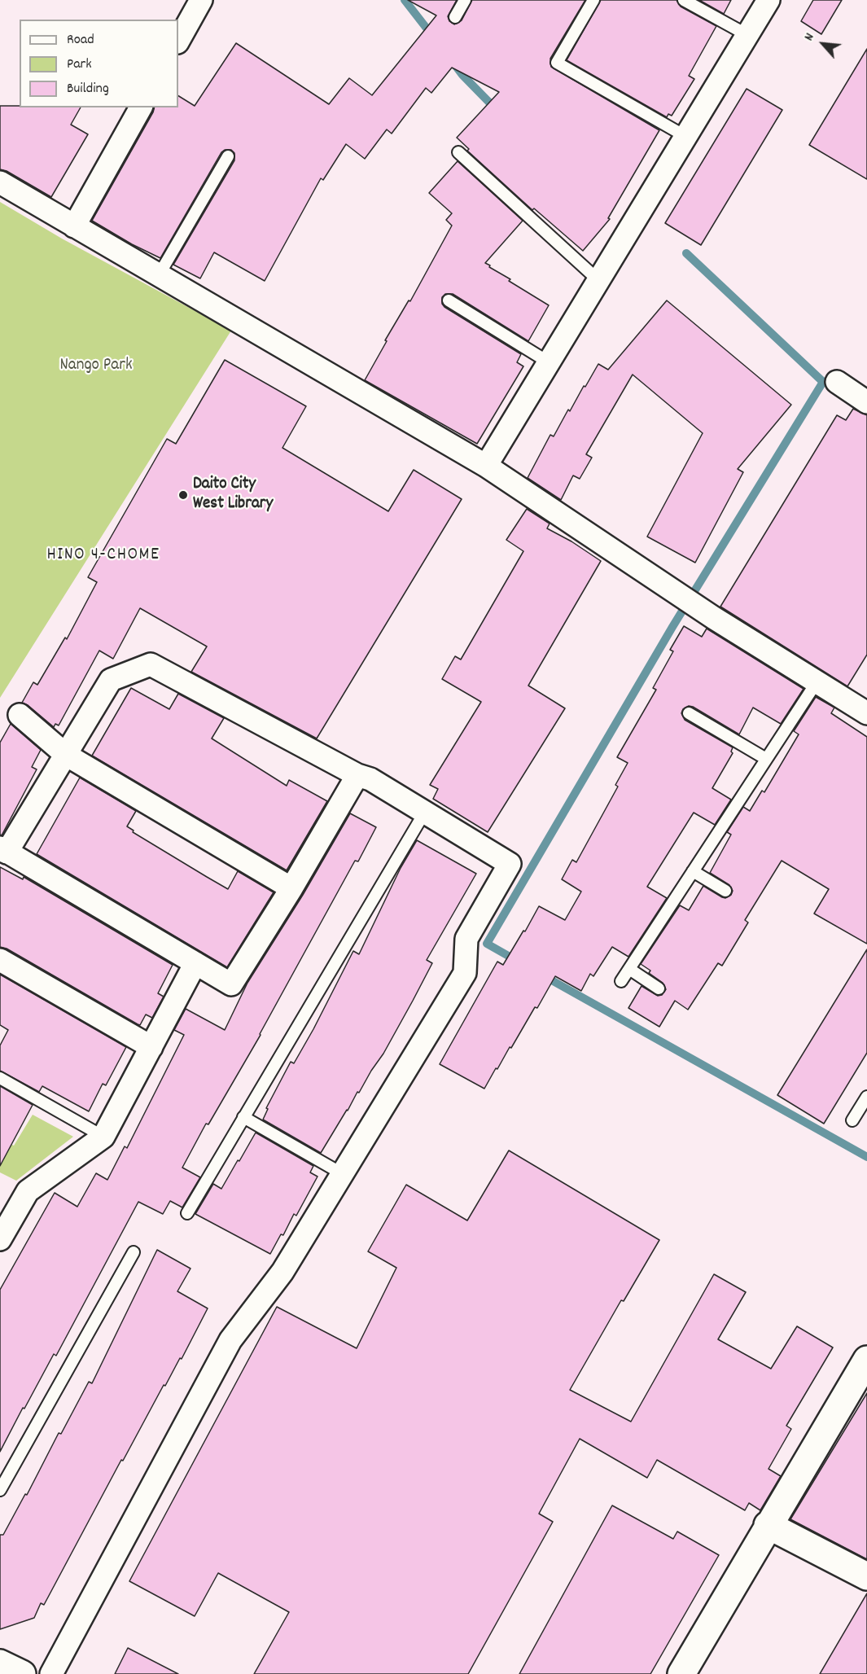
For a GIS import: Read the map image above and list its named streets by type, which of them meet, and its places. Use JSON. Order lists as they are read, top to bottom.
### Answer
{
  "districts": ["HINO 4-CHOME"],
  "parks": ["Nango Park"],
  "places": ["Daito City West Library"],
  "legend": ["Road", "Park", "Building"],
  "north": "top left"
}
